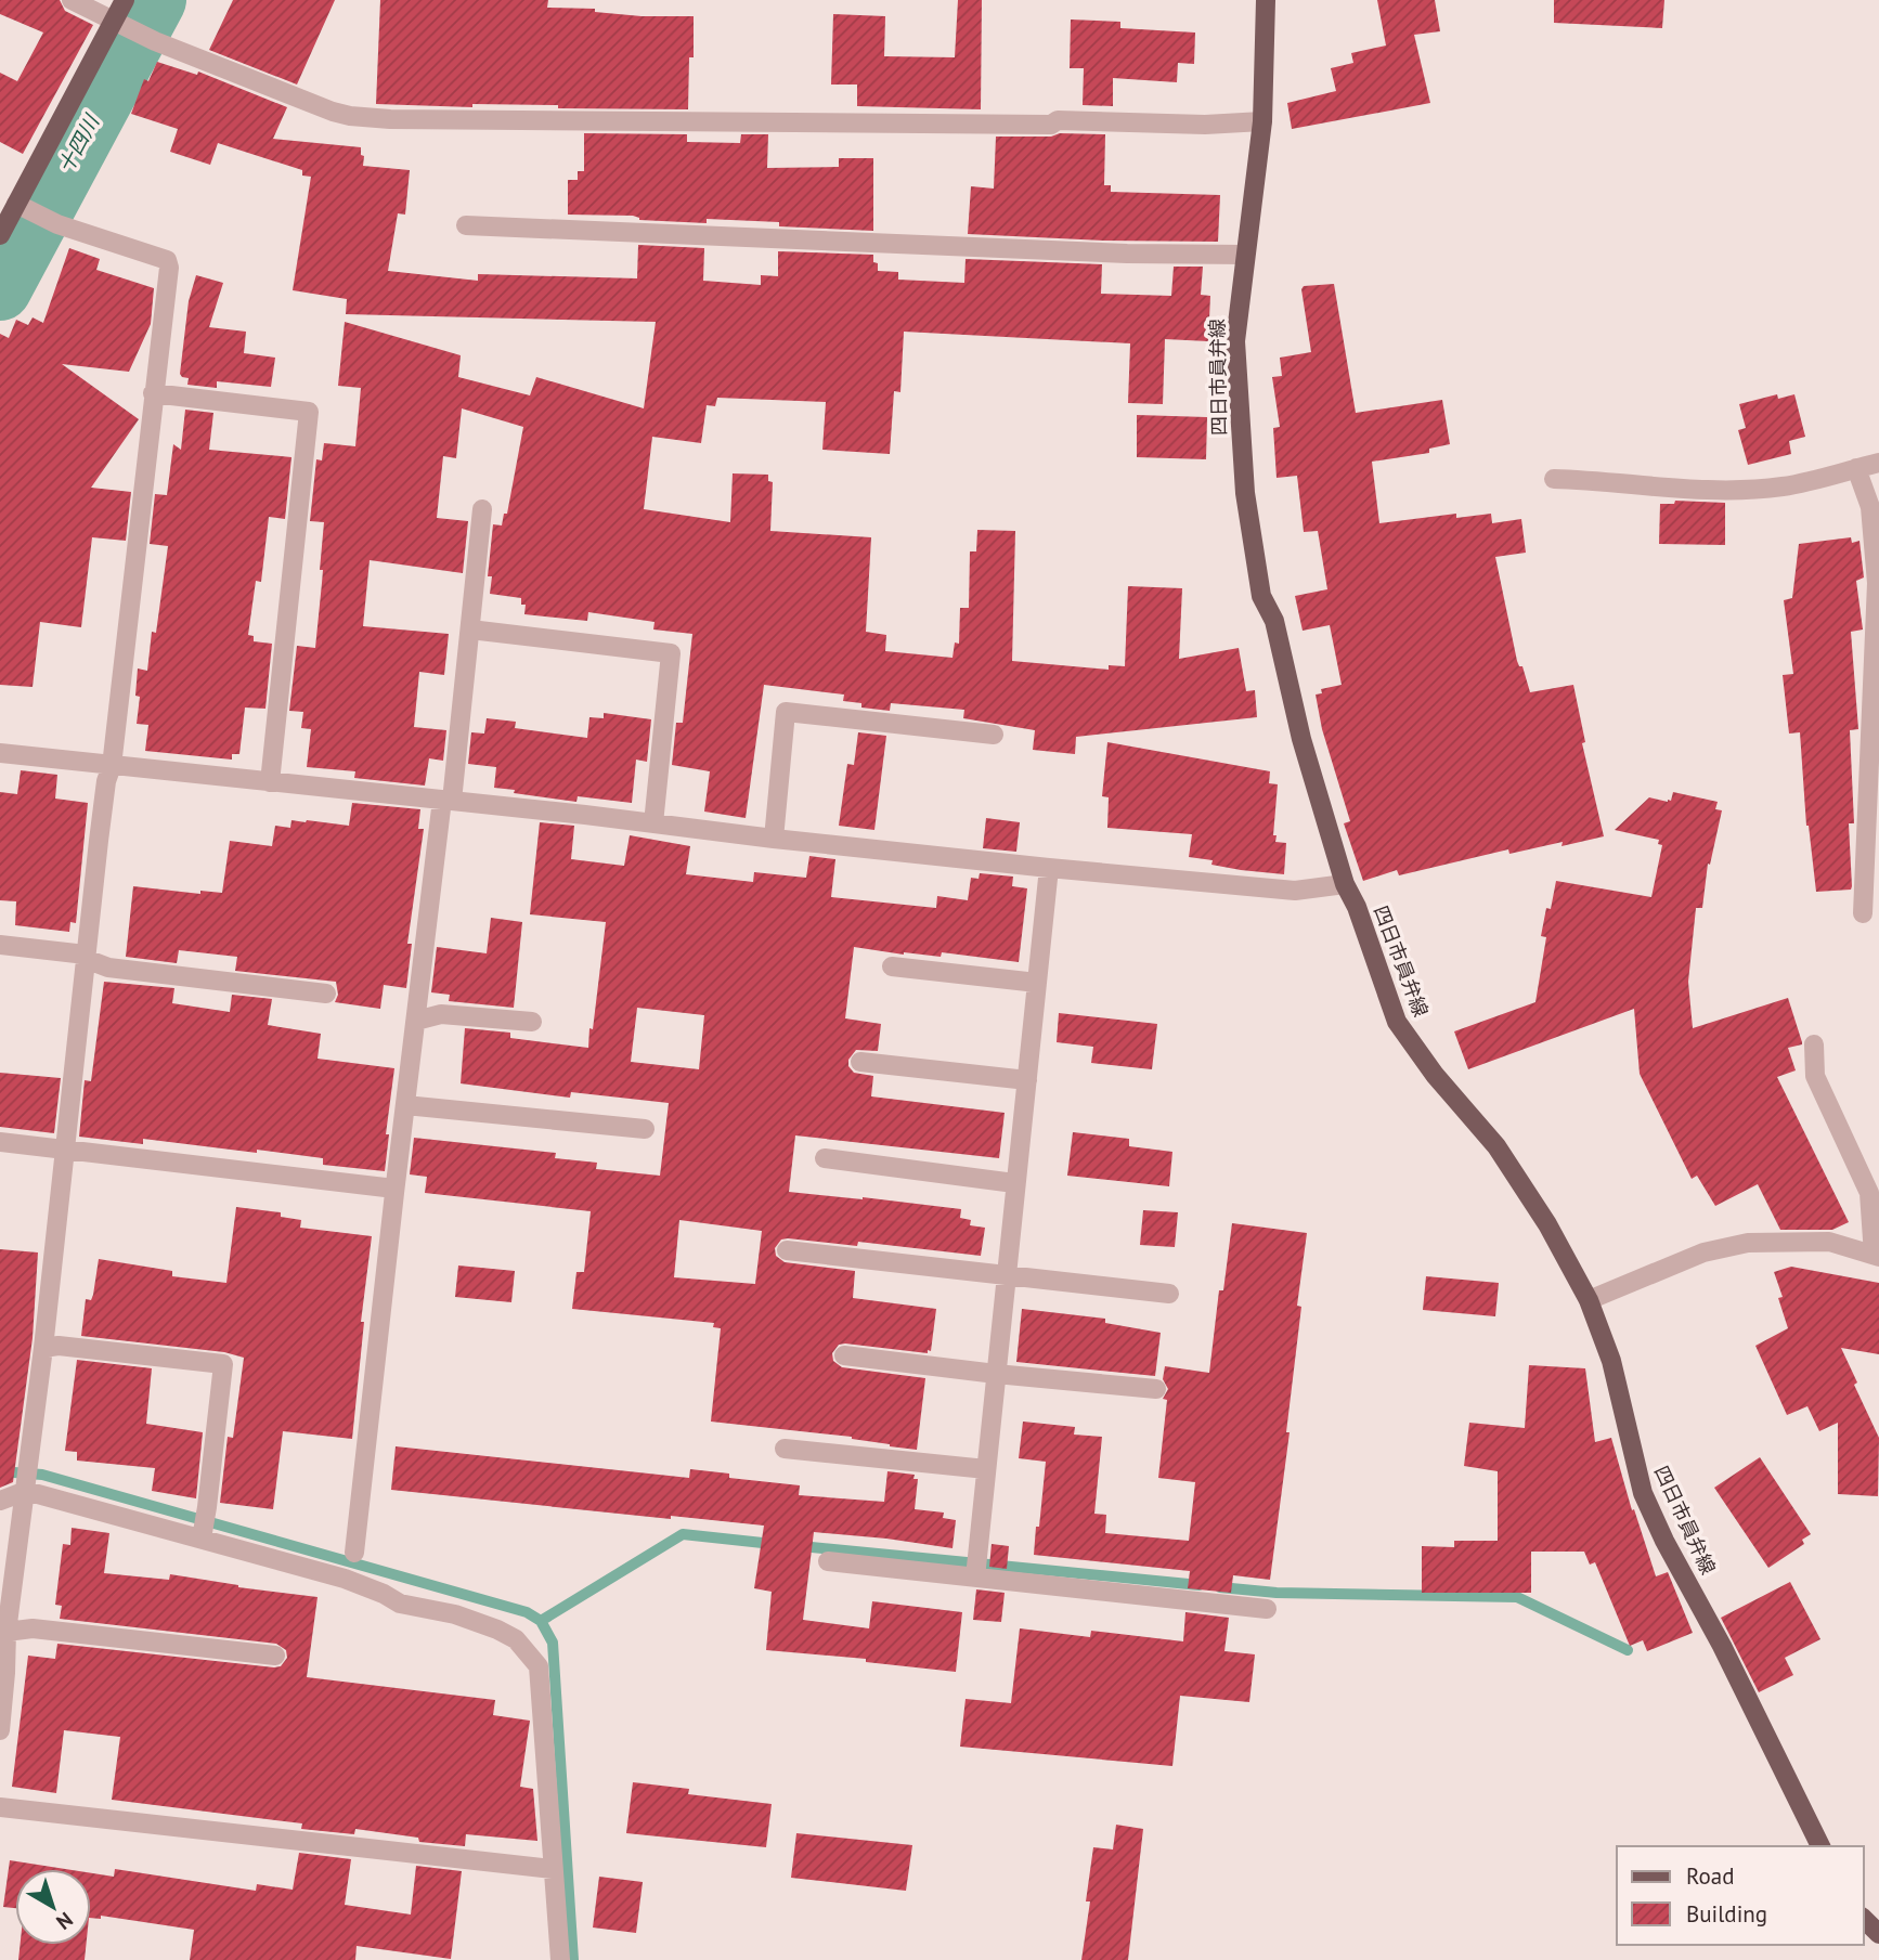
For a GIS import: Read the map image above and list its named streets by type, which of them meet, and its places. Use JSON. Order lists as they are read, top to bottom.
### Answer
{
  "streets": {
    "main road": ["四日市員弁線"]
  },
  "water": ["十四川"],
  "legend": ["Road", "Building"],
  "north": "bottom right"
}
